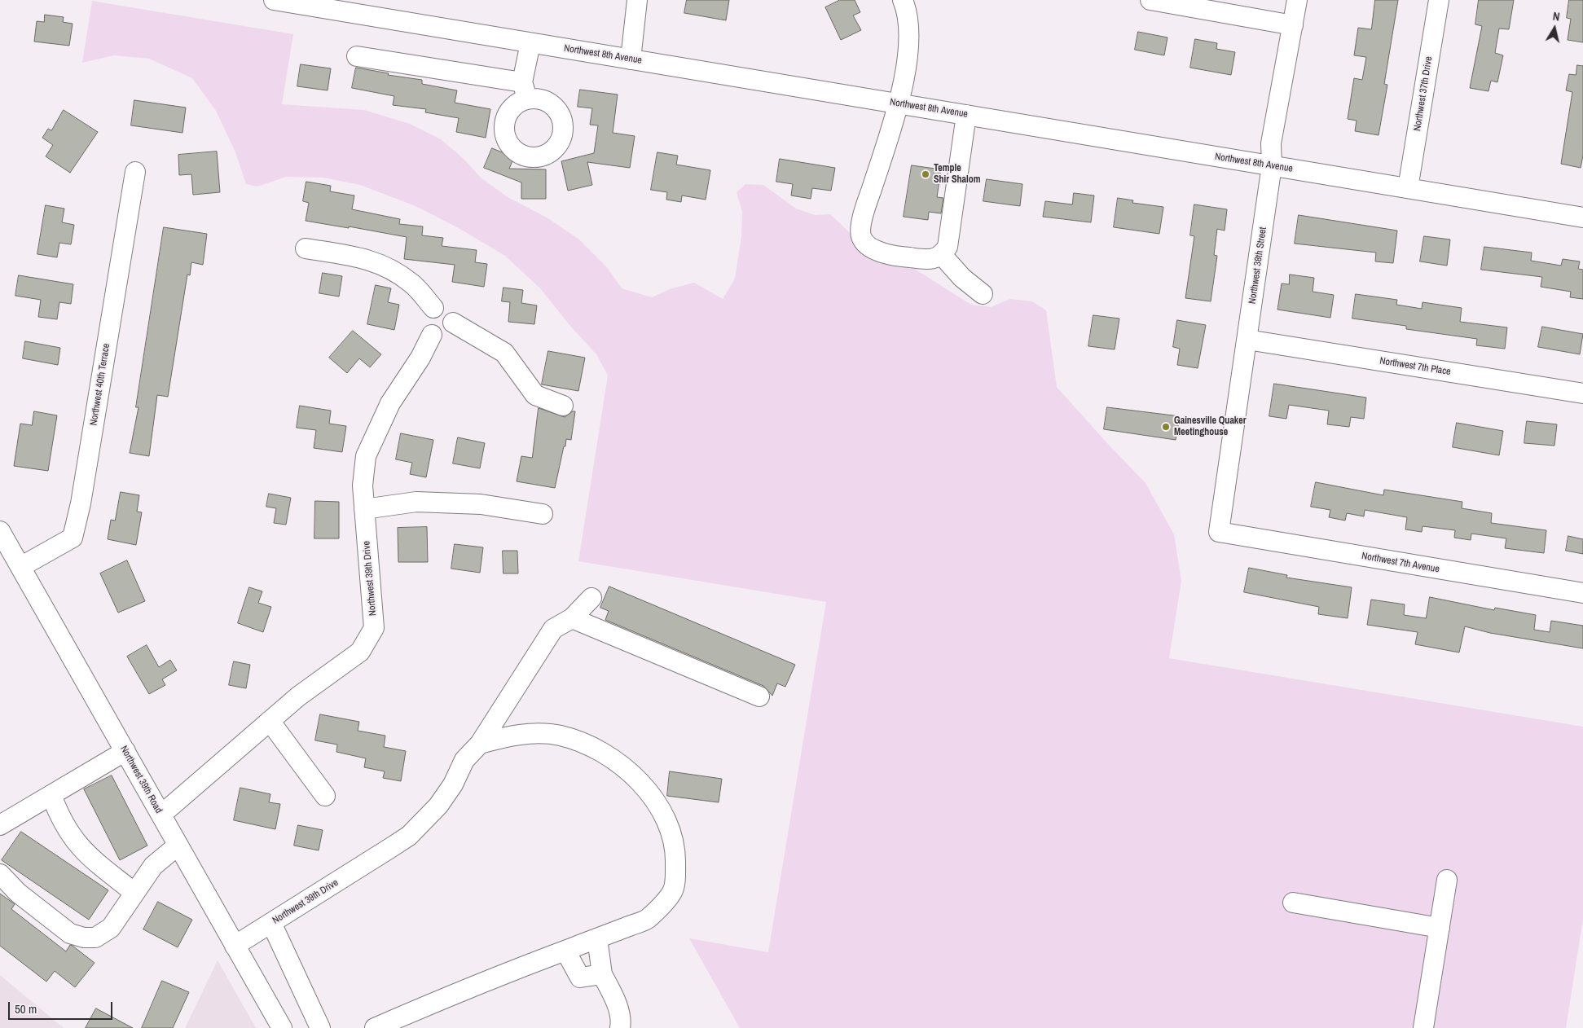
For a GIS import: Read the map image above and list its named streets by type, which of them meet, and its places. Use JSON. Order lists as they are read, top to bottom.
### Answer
{
  "streets": {
    "street": [
      "Northwest 8th Avenue",
      "Northwest 37th Drive",
      "Northwest 38th Street",
      "Northwest 7th Place",
      "Northwest 40th Terrace",
      "Northwest 7th Avenue",
      "Northwest 39th Drive",
      "Northwest 39th Road"
    ]
  },
  "crossings": [
    ["Northwest 8th Avenue", "Northwest 37th Drive"],
    ["Northwest 8th Avenue", "Northwest 38th Street"],
    ["Northwest 38th Street", "Northwest 7th Place"],
    ["Northwest 38th Street", "Northwest 7th Avenue"],
    ["Northwest 40th Terrace", "Northwest 39th Road"],
    ["Northwest 39th Drive", "Northwest 39th Road"]
  ],
  "places": ["Temple Shir Shalom", "Gainesville Quaker Meetinghouse"],
  "scale_bar": "50 m",
  "north": "top"
}
